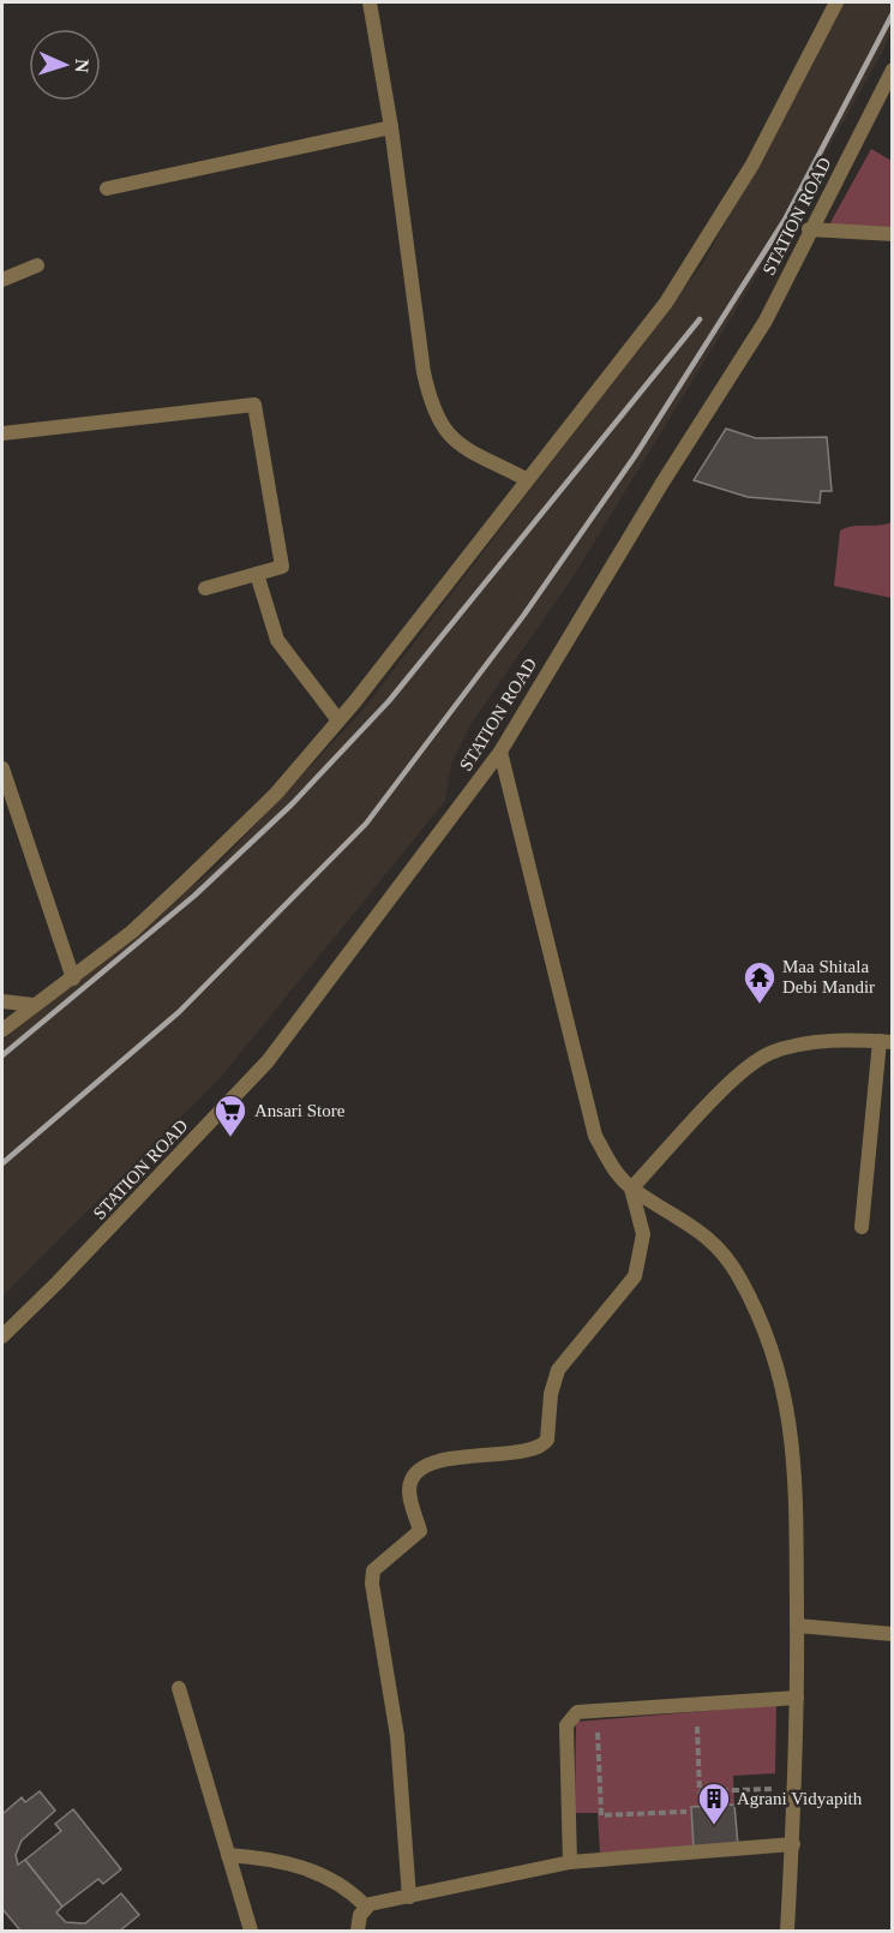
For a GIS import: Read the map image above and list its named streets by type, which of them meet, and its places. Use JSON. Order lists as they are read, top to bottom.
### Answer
{
  "streets": {
    "street": ["STATION ROAD"]
  },
  "places": {
    "temple": ["Maa Shitala Debi Mandir"],
    "supermarket": ["Ansari Store"],
    "building": ["Agrani Vidyapith"]
  },
  "north": "right"
}
